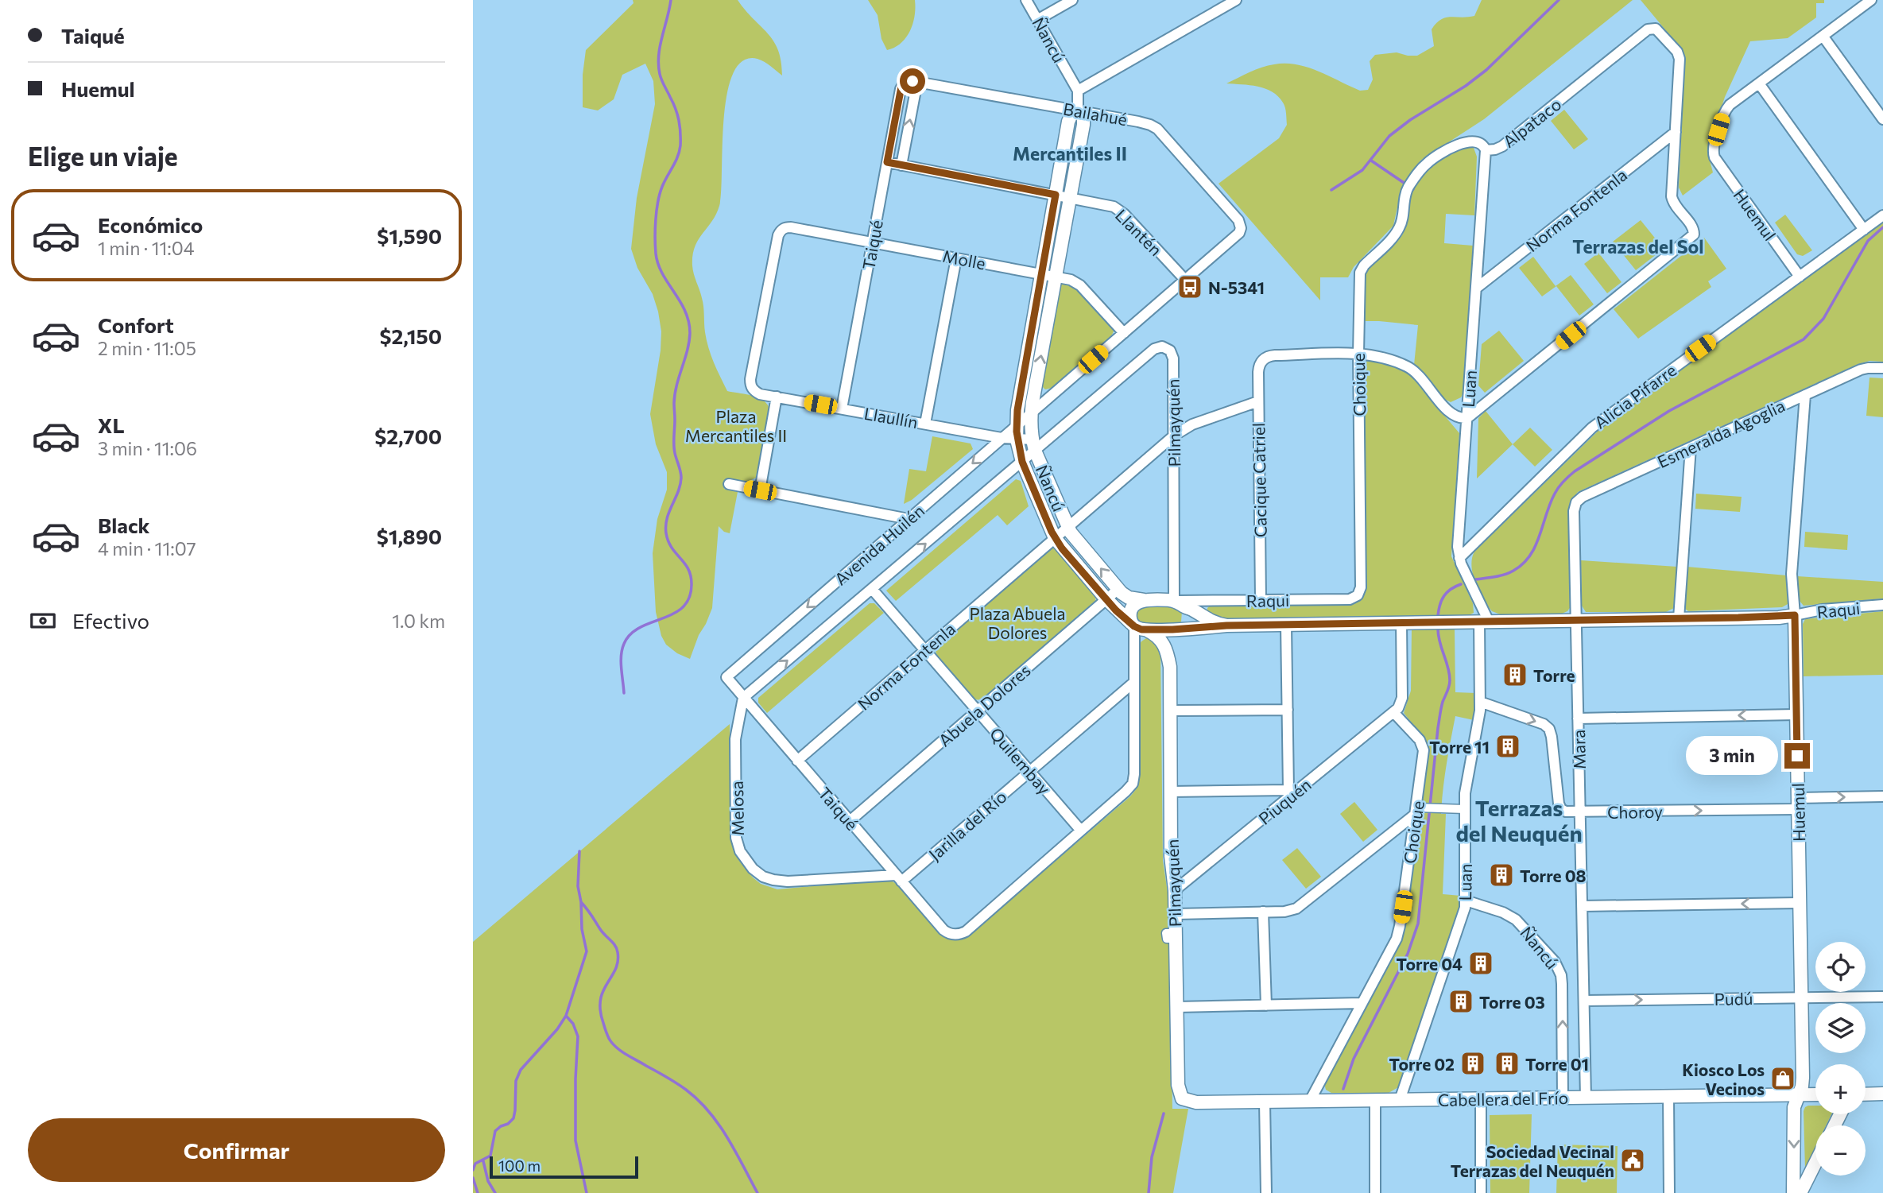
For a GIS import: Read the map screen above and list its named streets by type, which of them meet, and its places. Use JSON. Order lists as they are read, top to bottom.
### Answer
{
  "streets": {
    "street": [
      "Ñancú",
      "Bailahué",
      "Alpataco",
      "Norma Fontenla",
      "Huemul",
      "Llantén",
      "Taiqué",
      "Molle",
      "Choique",
      "Luan",
      "Alicia Pifarre",
      "Llaullín",
      "Pilmayquén",
      "Esmeralda Agoglia",
      "Cacique Catriel",
      "Avenida Huilén",
      "Raqui",
      "Abuela Dolores",
      "Mara",
      "Quilembay",
      "Piuquén",
      "Melosa",
      "Choroy",
      "Jarilla del Río",
      "Pudú",
      "Cabellera del Frío"
    ]
  },
  "crossings": [
    ["Ñancú", "Bailahué"],
    ["Ñancú", "Norma Fontenla"],
    ["Ñancú", "Llantén"],
    ["Ñancú", "Molle"],
    ["Ñancú", "Luan"],
    ["Ñancú", "Llaullín"],
    ["Ñancú", "Pilmayquén"],
    ["Ñancú", "Avenida Huilén"],
    ["Ñancú", "Raqui"],
    ["Ñancú", "Abuela Dolores"],
    ["Ñancú", "Cabellera del Frío"],
    ["Bailahué", "Llantén"],
    ["Bailahué", "Taiqué"],
    ["Alpataco", "Norma Fontenla"],
    ["Alpataco", "Choique"],
    ["Alpataco", "Luan"],
    ["Norma Fontenla", "Taiqué"],
    ["Norma Fontenla", "Luan"],
    ["Norma Fontenla", "Pilmayquén"],
    ["Norma Fontenla", "Cacique Catriel"],
    ["Norma Fontenla", "Quilembay"],
    ["Huemul", "Alicia Pifarre"],
    ["Huemul", "Esmeralda Agoglia"],
    ["Huemul", "Raqui"],
    ["Huemul", "Choroy"],
    ["Huemul", "Pudú"],
    ["Huemul", "Cabellera del Frío"],
    ["Llantén", "Taiqué"],
    ["Taiqué", "Molle"],
    ["Taiqué", "Llaullín"],
    ["Taiqué", "Avenida Huilén"],
    ["Taiqué", "Abuela Dolores"],
    ["Taiqué", "Quilembay"],
    ["Taiqué", "Melosa"],
    ["Taiqué", "Jarilla del Río"],
    ["Molle", "Llaullín"],
    ["Choique", "Cacique Catriel"],
    ["Choique", "Raqui"],
    ["Choique", "Piuquén"],
    ["Choique", "Cabellera del Frío"],
    ["Luan", "Alicia Pifarre"],
    ["Luan", "Raqui"],
    ["Luan", "Choroy"],
    ["Luan", "Cabellera del Frío"],
    ["Llaullín", "Pilmayquén"],
    ["Llaullín", "Avenida Huilén"],
    ["Pilmayquén", "Avenida Huilén"],
    ["Pilmayquén", "Raqui"],
    ["Pilmayquén", "Piuquén"],
    ["Pilmayquén", "Cabellera del Frío"],
    ["Esmeralda Agoglia", "Mara"],
    ["Cacique Catriel", "Raqui"],
    ["Avenida Huilén", "Quilembay"],
    ["Avenida Huilén", "Melosa"],
    ["Raqui", "Mara"],
    ["Abuela Dolores", "Quilembay"],
    ["Mara", "Choroy"],
    ["Mara", "Pudú"],
    ["Mara", "Cabellera del Frío"],
    ["Quilembay", "Jarilla del Río"],
    ["Melosa", "Jarilla del Río"]
  ],
  "one_way": ["Choroy", "Pudú"],
  "districts": ["Mercantiles II", "Terrazas del Sol", "Terrazas del Neuquén"],
  "parks": ["Plaza Mercantiles II", "Plaza Abuela Dolores"],
  "places": {
    "bus stop": ["N-5341"],
    "building": [
      "Torre",
      "Torre 11",
      "Torre 08",
      "Torre 04",
      "Torre 03",
      "Torre 02",
      "Torre 01"
    ],
    "shop": ["Kiosco Los Vecinos"],
    "public building": ["Sociedad Vecinal Terrazas del Neuquén"]
  },
  "scale_bar": "100 m",
  "page": {
    "banner": ["Taiqué", "Huemul"],
    "heading": "Elige un viaje",
    "list": [
      {
        "name": "Económico",
        "note": "1 min · 11:04",
        "value": "$1,590"
      },
      {
        "name": "Confort",
        "note": "2 min · 11:05",
        "value": "$2,150"
      },
      {
        "name": "XL",
        "note": "3 min · 11:06",
        "value": "$2,700"
      },
      {
        "name": "Black",
        "note": "4 min · 11:07",
        "value": "$1,890"
      }
    ],
    "pay": ["Efectivo", "1.0 km"],
    "bubble": "3 min",
    "map_buttons": ["+", "−"],
    "buttons": "Confirmar",
    "scale": "100 m"
  }
}
